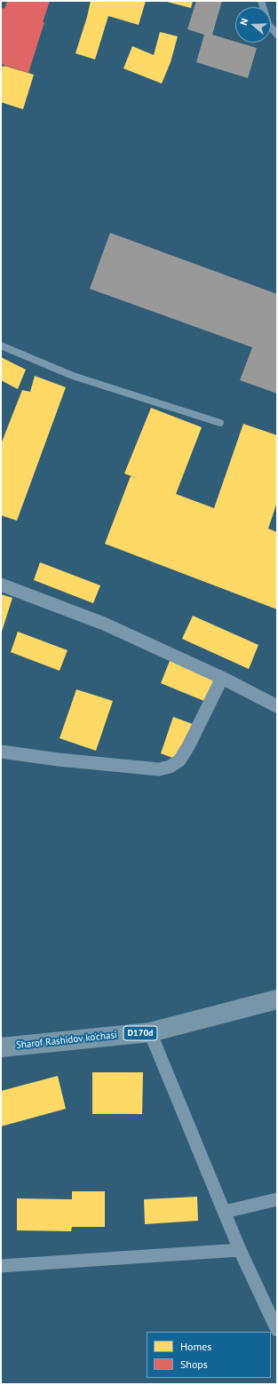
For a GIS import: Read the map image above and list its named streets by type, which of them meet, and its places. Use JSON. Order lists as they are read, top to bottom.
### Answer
{
  "streets": {
    "main road": ["D170d", "Sharof Rashidov ko'chasi"]
  },
  "legend": ["Homes", "Shops"],
  "north": "left"
}
